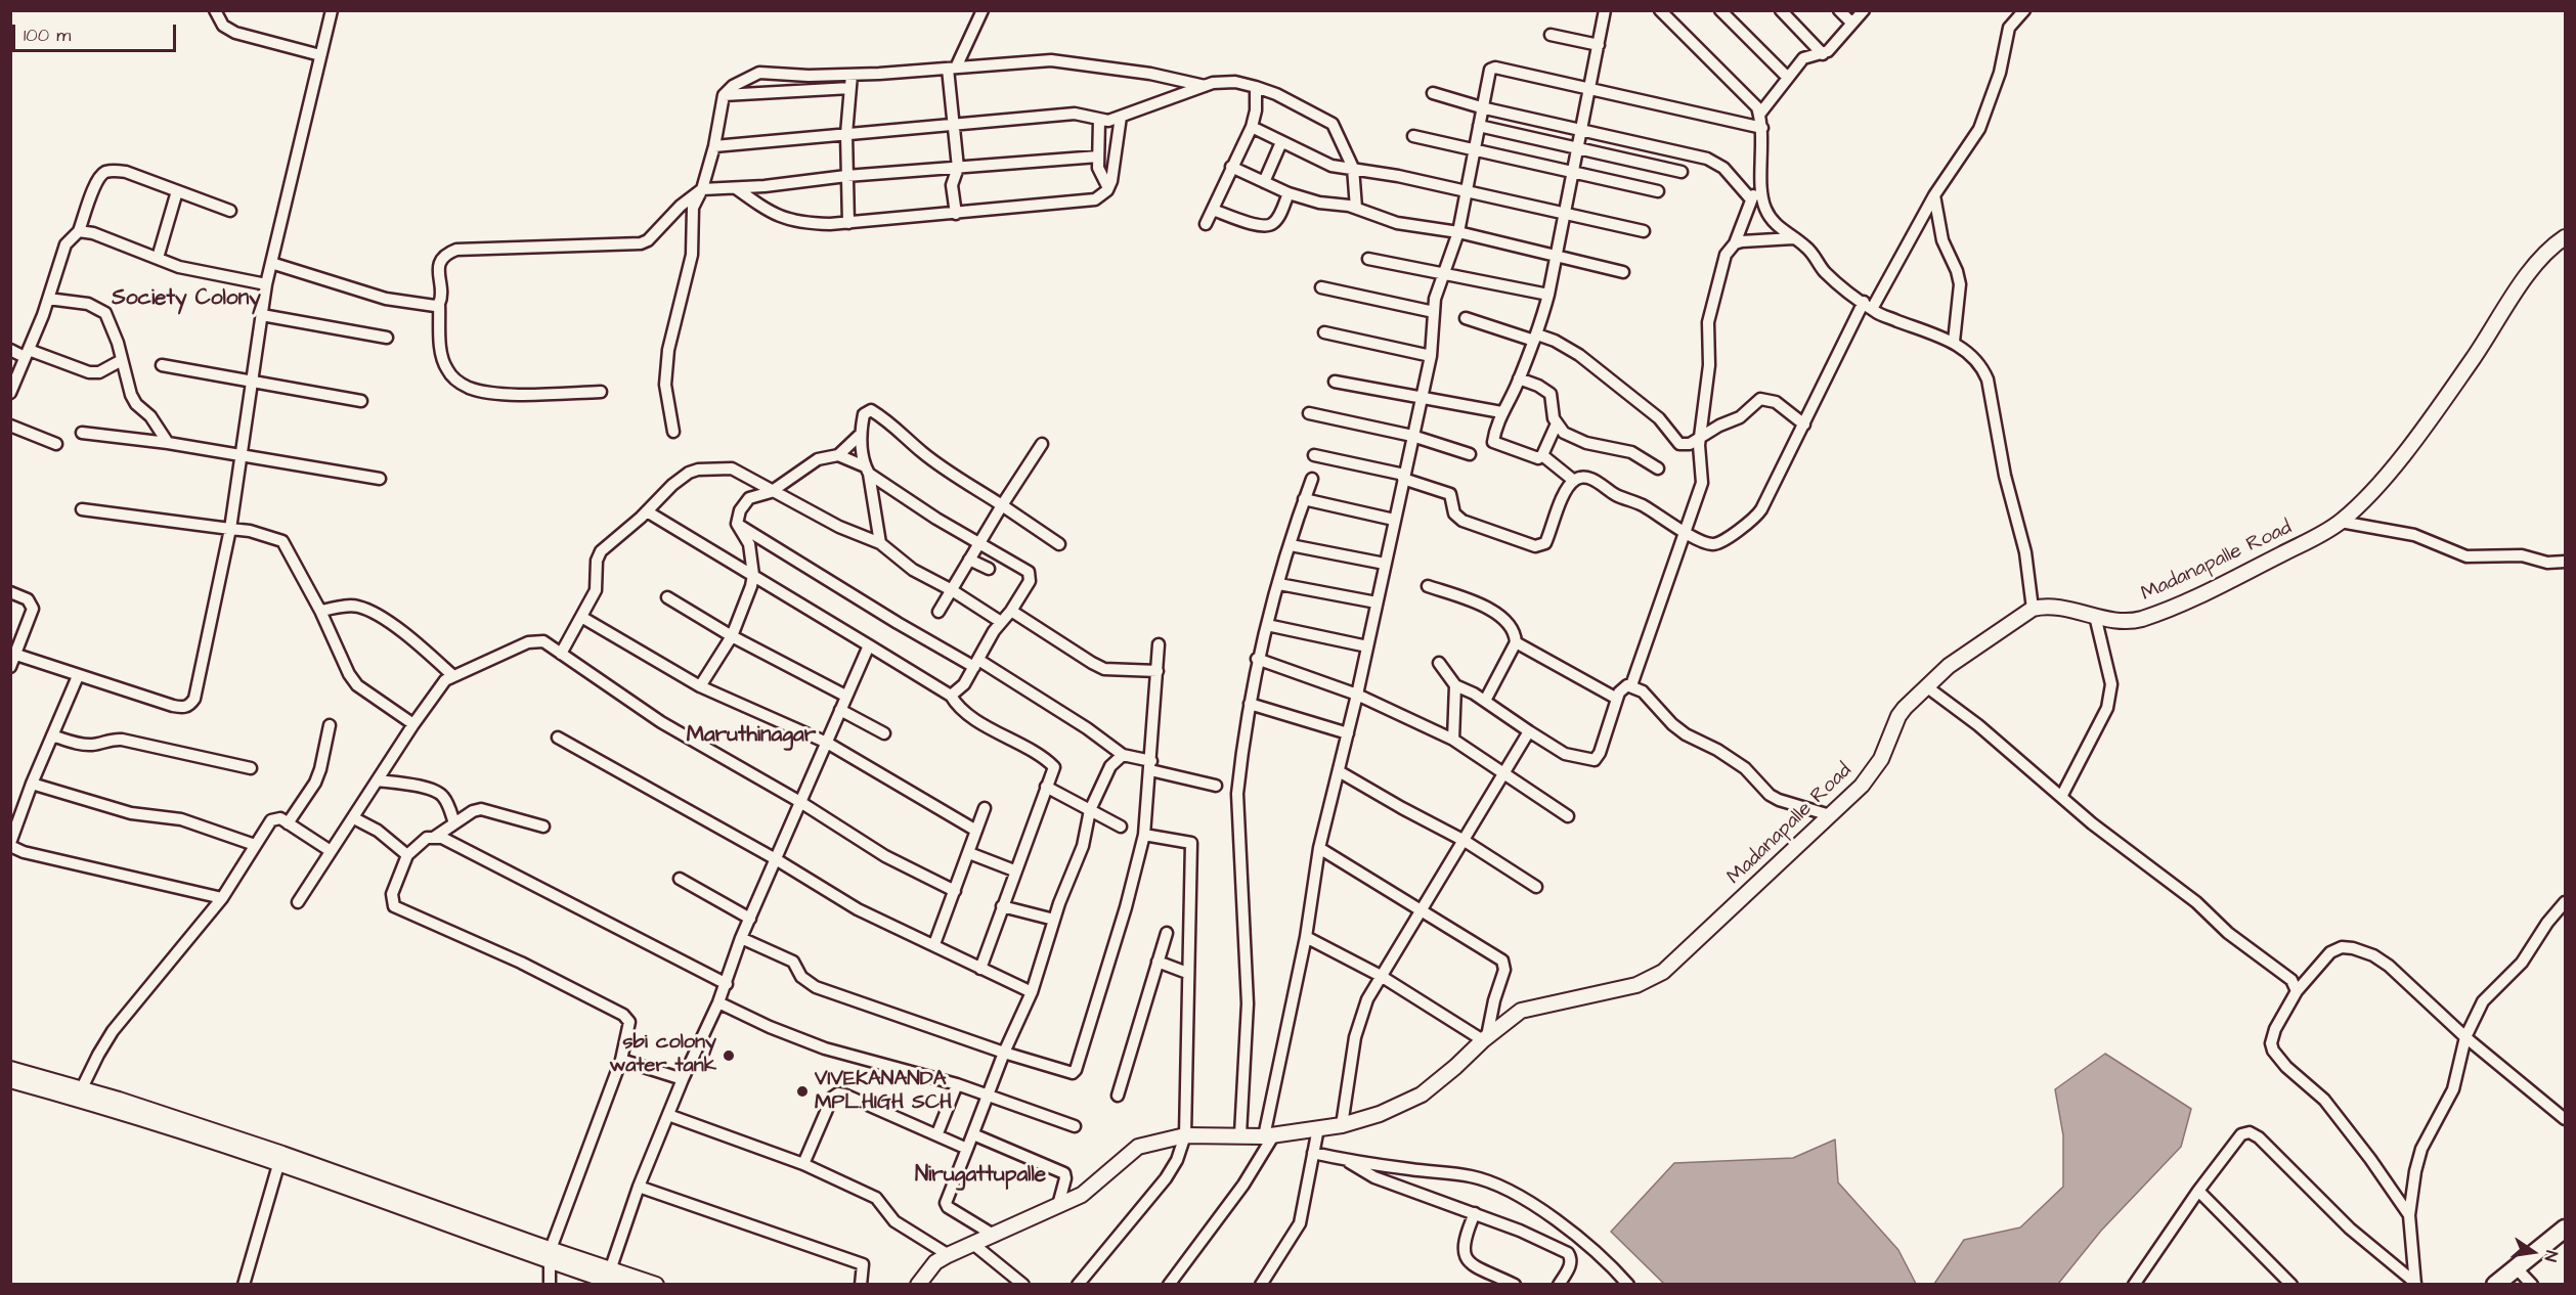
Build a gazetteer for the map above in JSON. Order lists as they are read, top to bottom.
{
  "streets": {
    "main road": ["Madanapalle Road"]
  },
  "districts": ["Society Colony", "Maruthinagar", "Nirugattupalle"],
  "places": ["sbi colony water tank", "VIVEKANANDA MPL.HIGH SCH"],
  "scale_bar": "100 m",
  "north": "right"
}
